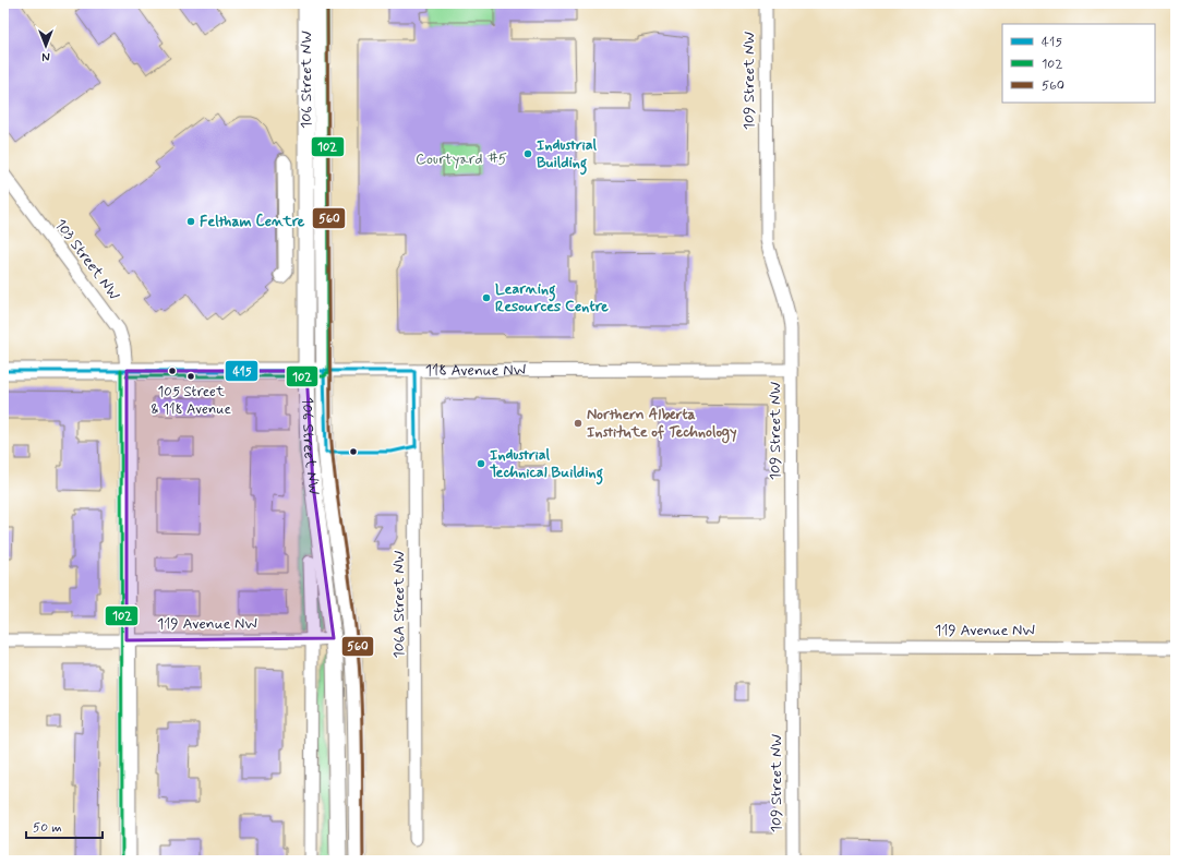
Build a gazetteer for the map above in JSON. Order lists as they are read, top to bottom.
{
  "streets": {
    "main road": ["106 Street NW", "118 Avenue NW"],
    "street": [
      "109 Street NW",
      "103 Street NW",
      "106A Street NW",
      "119 Avenue NW"
    ]
  },
  "crossings": [
    ["106 Street NW", "118 Avenue NW"],
    ["106 Street NW", "119 Avenue NW"],
    ["109 Street NW", "118 Avenue NW"],
    ["109 Street NW", "119 Avenue NW"],
    ["103 Street NW", "118 Avenue NW"],
    ["118 Avenue NW", "106A Street NW"]
  ],
  "parks": ["Courtyard #5"],
  "places": [
    "Industrial Building",
    "Feltham Centre",
    "Learning Resources Centre",
    "105 Street & 118 Avenue",
    "Northern Alberta Institute of Technology",
    "Industrial Technical Building"
  ],
  "lines": ["transit line 102", "transit line 560", "transit line 415"],
  "legend": ["415", "102", "560"],
  "scale_bar": "50 m",
  "north": "bottom"
}
